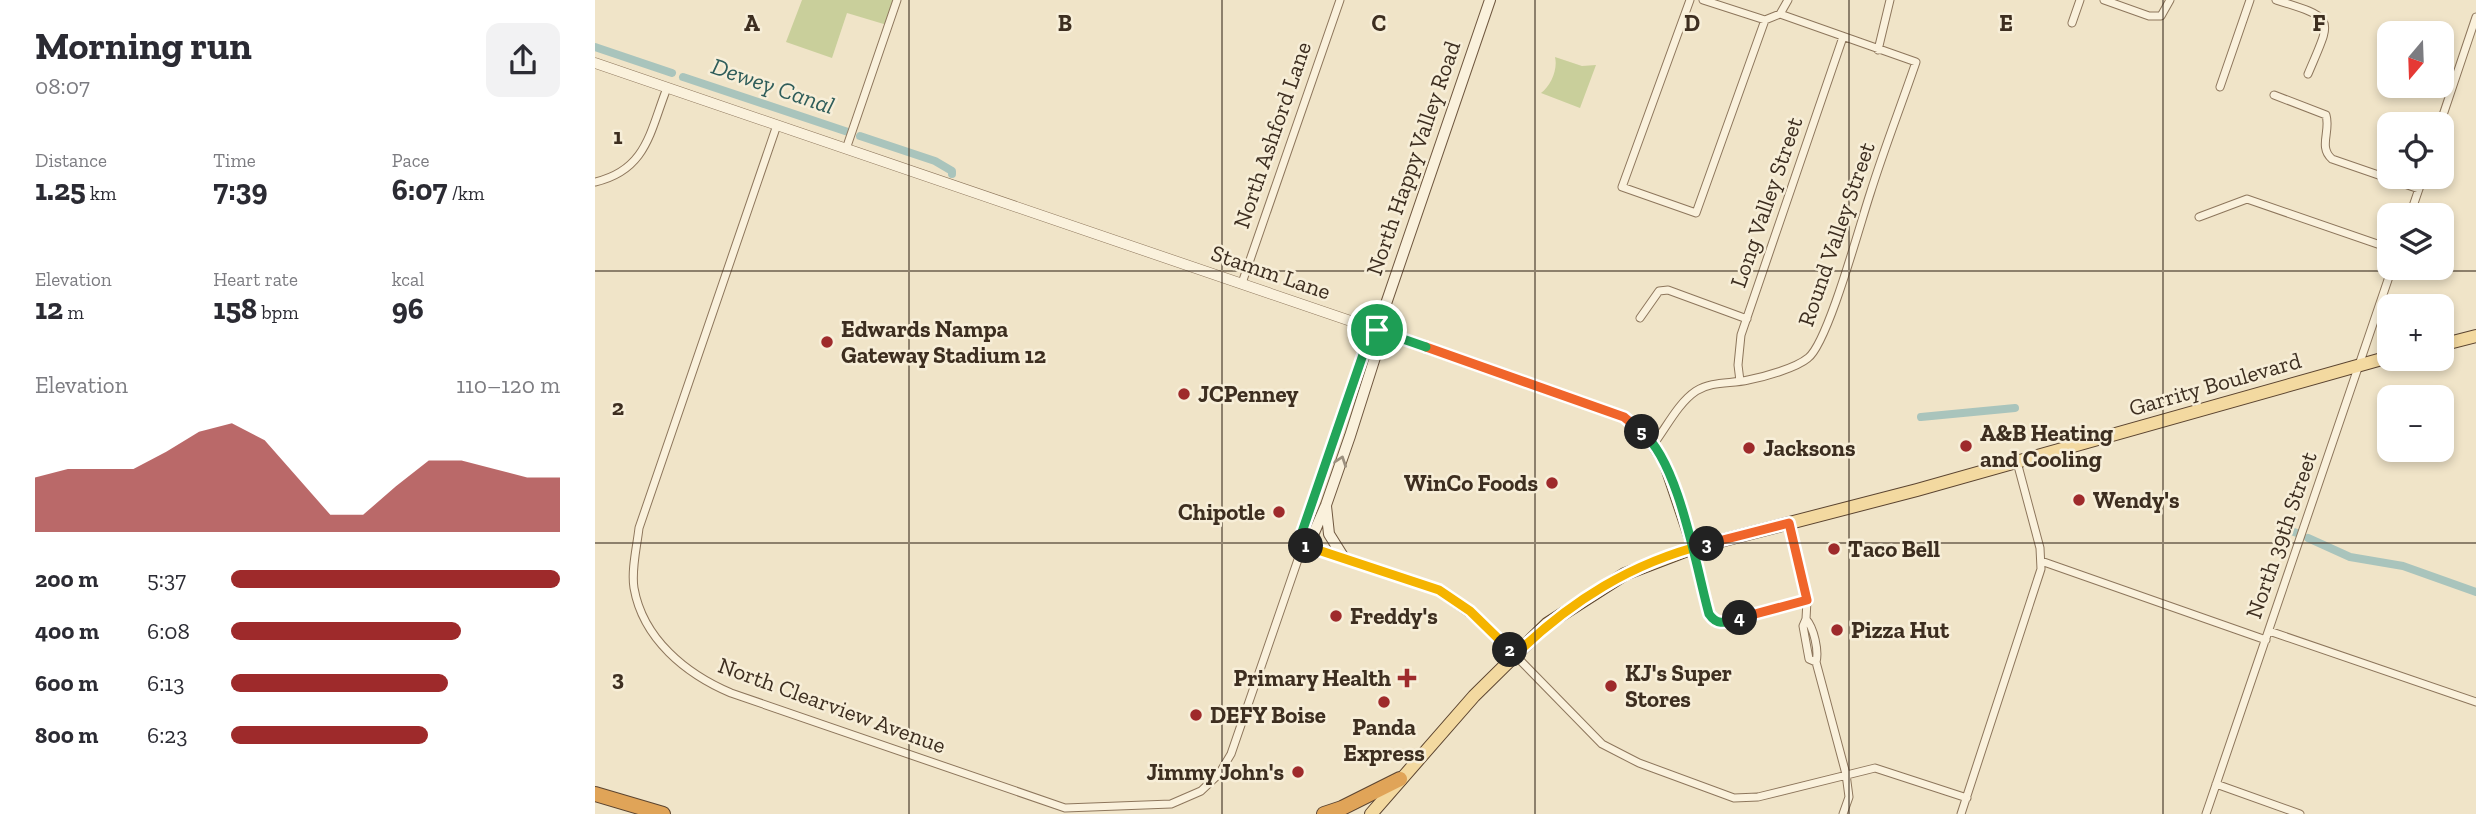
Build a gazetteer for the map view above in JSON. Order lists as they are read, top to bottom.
{
  "streets": {
    "main road": ["North Happy Valley Road", "Stamm Lane", "Garrity Boulevard"],
    "street": [
      "North Ashford Lane",
      "Long Valley Street",
      "Round Valley Street",
      "North 39th Street",
      "North Clearview Avenue"
    ]
  },
  "crossings": [
    ["North Ashford Lane", "Stamm Lane"],
    ["North Happy Valley Road", "Stamm Lane"],
    ["North Happy Valley Road", "North Clearview Avenue"],
    ["Long Valley Street", "Round Valley Street"],
    ["Round Valley Street", "Stamm Lane"],
    ["Stamm Lane", "Garrity Boulevard"],
    ["Stamm Lane", "North Clearview Avenue"],
    ["Garrity Boulevard", "North 39th Street"]
  ],
  "water": ["Dewey Canal"],
  "places": {
    "other": [
      "Edwards Nampa Gateway Stadium 12",
      "JCPenney",
      "A&B Heating and Cooling",
      "Jacksons",
      "WinCo Foods",
      "Wendy's",
      "Chipotle",
      "Taco Bell",
      "Freddy's",
      "Pizza Hut",
      "KJ's Super Stores",
      "Panda Express",
      "DEFY Boise",
      "Jimmy John's"
    ],
    "health": ["Primary Health"]
  },
  "north": "bottom",
  "page": {
    "heading": ["Morning run", "08:07"],
    "map_buttons": ["+", "−"],
    "stats": [
      ["Distance", "1.25 km"],
      ["Time", "7:39"],
      ["Pace", "6:07 /km"],
      ["Elevation", "12 m"],
      ["Heart rate", "158 bpm"],
      ["kcal", "96"]
    ],
    "chart": ["Elevation", "110–120 m"],
    "pins": [
      "5",
      "3",
      "1",
      "4",
      "2"
    ],
    "list": [
      {
        "name": "200 m",
        "note": "5:37"
      },
      {
        "name": "400 m",
        "note": "6:08"
      },
      {
        "name": "600 m",
        "note": "6:13"
      },
      {
        "name": "800 m",
        "note": "6:23"
      }
    ]
  },
  "grid": {
    "columns": [
      "A",
      "B",
      "C",
      "D",
      "E",
      "F"
    ],
    "rows": ["1", "2", "3"]
  }
}
